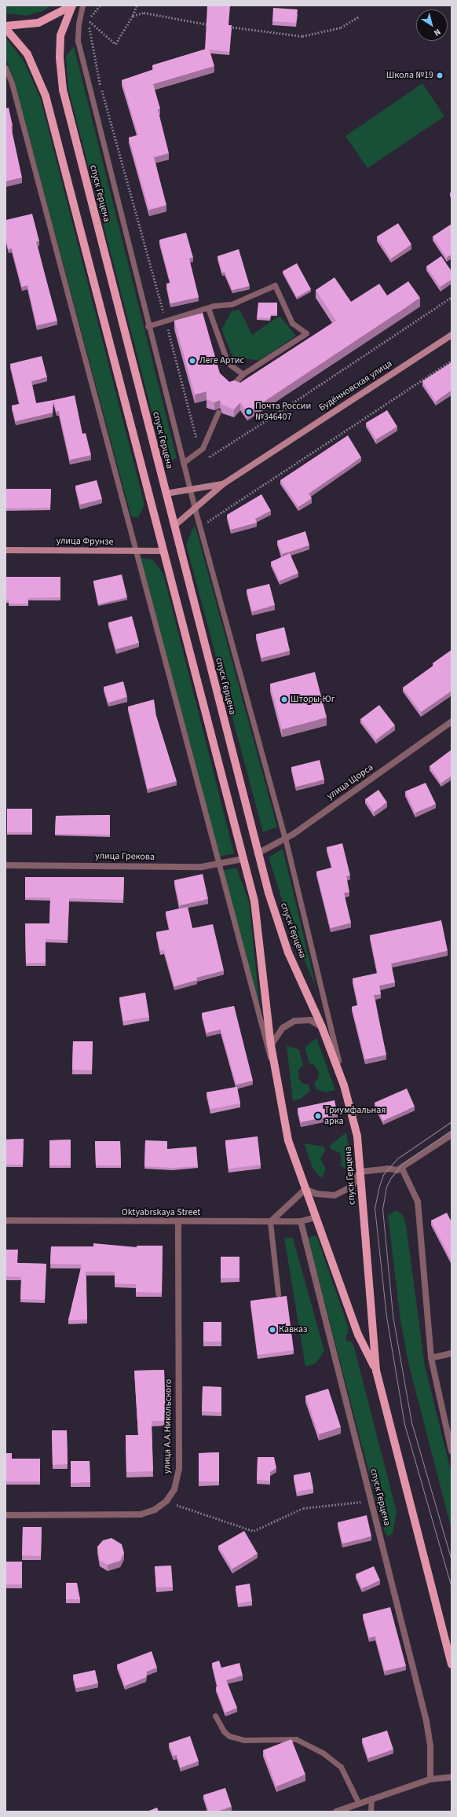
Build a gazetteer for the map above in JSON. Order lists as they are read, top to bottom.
{
  "streets": {
    "main road": ["спуск Герцена"],
    "street": [
      "Будённовская улица",
      "улица Фрунзе",
      "улица Щорса",
      "улица Грекова",
      "Oktyabrskaya Street",
      "улица А.А.Никольского"
    ]
  },
  "crossings": [
    ["спуск Герцена", "Будённовская улица"],
    ["спуск Герцена", "улица Фрунзе"],
    ["спуск Герцена", "улица Щорса"],
    ["спуск Герцена", "улица Грекова"],
    ["спуск Герцена", "Oktyabrskaya Street"],
    ["Oktyabrskaya Street", "улица А.А.Никольского"]
  ],
  "places": [
    "Школа №19",
    "Леге Артис",
    "Почта России №346407",
    "Шторы-Юг",
    "Триумфальная арка",
    "Кавказ"
  ],
  "north": "bottom right"
}
